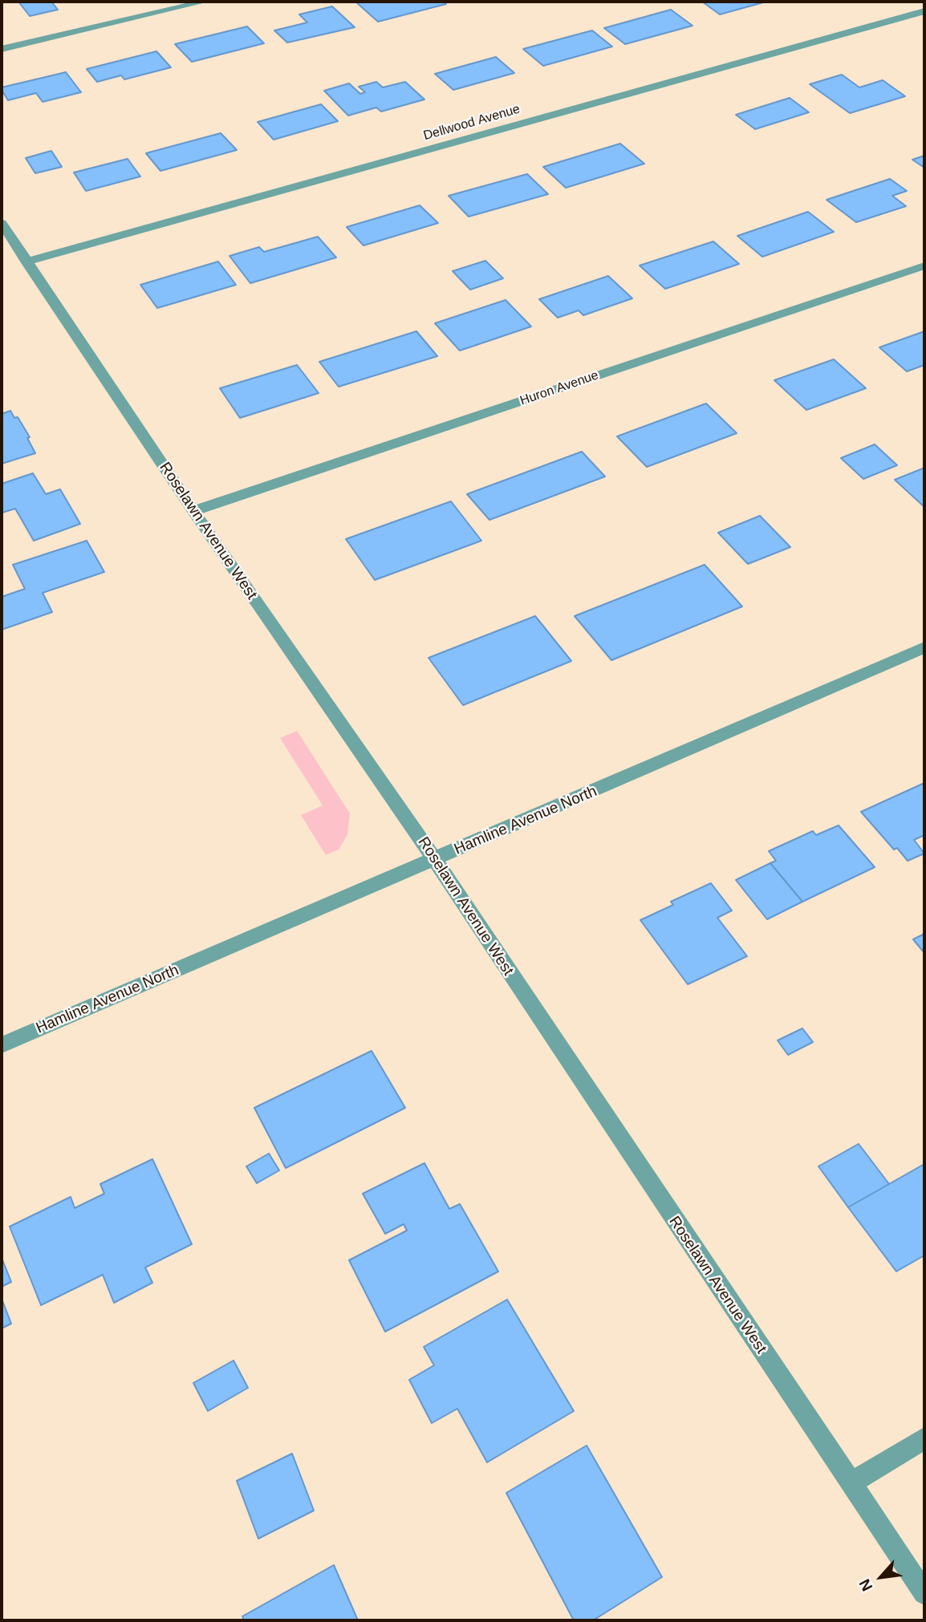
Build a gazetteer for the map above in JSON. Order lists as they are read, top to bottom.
{
  "streets": {
    "street": [
      "Dellwood Avenue",
      "Huron Avenue",
      "Roselawn Avenue West",
      "Hamline Avenue North"
    ]
  },
  "crossings": [
    ["Dellwood Avenue", "Roselawn Avenue West"],
    ["Huron Avenue", "Roselawn Avenue West"],
    ["Roselawn Avenue West", "Hamline Avenue North"]
  ],
  "north": "bottom left"
}
